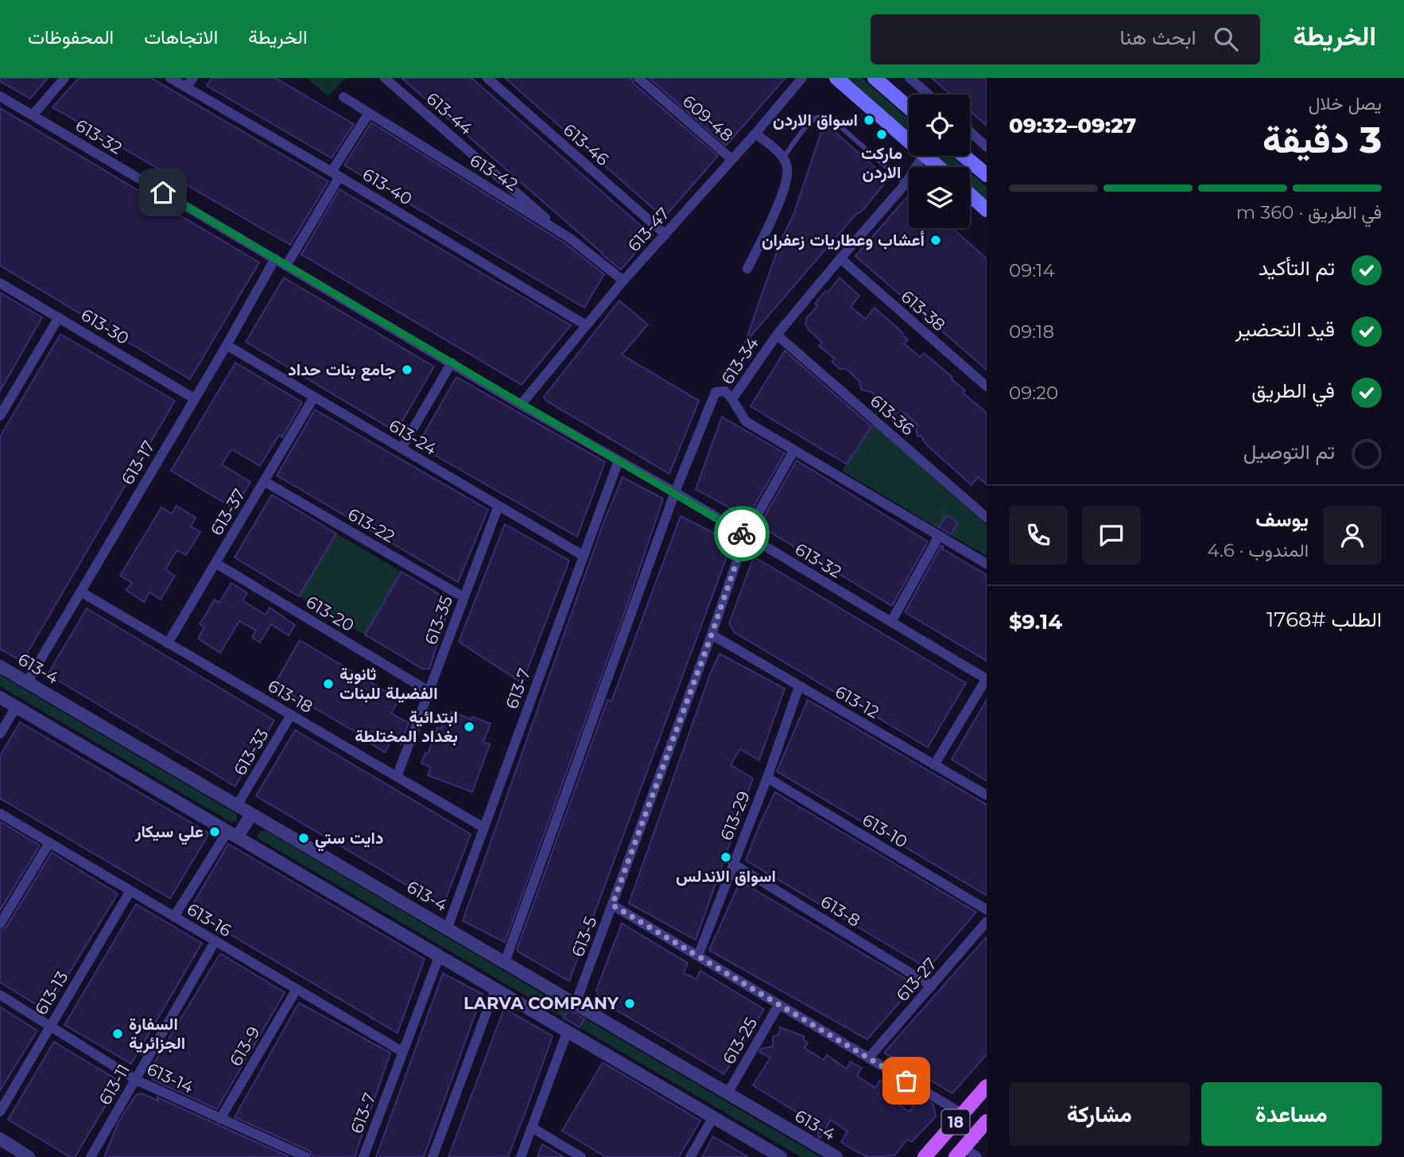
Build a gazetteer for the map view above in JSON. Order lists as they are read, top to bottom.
{
  "streets": {
    "main road": ["18"],
    "street": [
      "613-44",
      "609-48",
      "613-32",
      "613-46",
      "613-42",
      "613-40",
      "613-47",
      "613-38",
      "613-30",
      "613-34",
      "613-36",
      "613-24",
      "613-17",
      "613-37",
      "613-22",
      "613-20",
      "613-35",
      "613-4",
      "613-7",
      "613-18",
      "613-12",
      "613-33",
      "613-29",
      "613-10",
      "613-8",
      "613-16",
      "613-5",
      "613-27",
      "613-13",
      "613-25",
      "613-9",
      "613-14",
      "613-11"
    ]
  },
  "crossings": [
    ["613-44", "613-42"],
    ["609-48", "613-47"],
    ["613-32", "613-47"],
    ["613-32", "613-17"],
    ["613-32", "613-7"],
    ["613-32", "613-5"],
    ["613-46", "613-47"],
    ["613-42", "613-47"],
    ["613-40", "613-47"],
    ["613-38", "613-34"],
    ["613-30", "613-17"],
    ["613-34", "613-36"],
    ["613-34", "613-5"],
    ["613-24", "613-17"],
    ["613-24", "613-37"],
    ["613-24", "613-35"],
    ["613-24", "613-7"],
    ["613-17", "613-4"],
    ["613-17", "613-18"],
    ["613-37", "613-22"],
    ["613-37", "613-20"],
    ["613-37", "613-18"],
    ["613-22", "613-35"],
    ["613-20", "613-35"],
    ["613-35", "613-18"],
    ["613-4", "613-7"],
    ["613-4", "613-33"],
    ["613-4", "613-5"],
    ["613-4", "613-25"],
    ["613-7", "613-18"],
    ["613-7", "613-16"],
    ["613-18", "613-33"],
    ["613-12", "613-29"],
    ["613-12", "613-5"],
    ["613-29", "613-10"],
    ["613-29", "613-8"],
    ["613-8", "613-27"],
    ["613-16", "613-13"],
    ["613-16", "613-9"],
    ["613-16", "613-11"],
    ["613-13", "613-14"],
    ["613-9", "613-14"],
    ["613-14", "613-11"]
  ],
  "places": [
    "اسواق الاردن",
    "ماركت الاردن",
    "أعشاب وعطاريات زعفران",
    "جامع بنات حداد",
    "ثانوية الفضيلة للبنات",
    "ابتدائية بغداد المختلطة",
    "علي سيكار",
    "دايت ستي",
    "اسواق الاندلس",
    "LARVA COMPANY",
    "السفارة الجزائرية"
  ],
  "page": {
    "header": "الخريطة",
    "search": "ابحث هنا",
    "nav": ["الخريطة", "الاتجاهات", "المحفوظات"],
    "heading": ["3 دقيقة", "يصل خلال", "09:27–09:32"],
    "panel": [
      "يوسف",
      "المندوب · 4.6",
      "الطلب #1768",
      "$9.14"
    ],
    "bar": "في الطريق · 360 m",
    "list": [
      ["تم التأكيد", "09:14"],
      ["قيد التحضير", "09:18"],
      ["في الطريق", "09:20"],
      "تم التوصيل"
    ],
    "buttons": ["مساعدة", "مشاركة"]
  }
}
